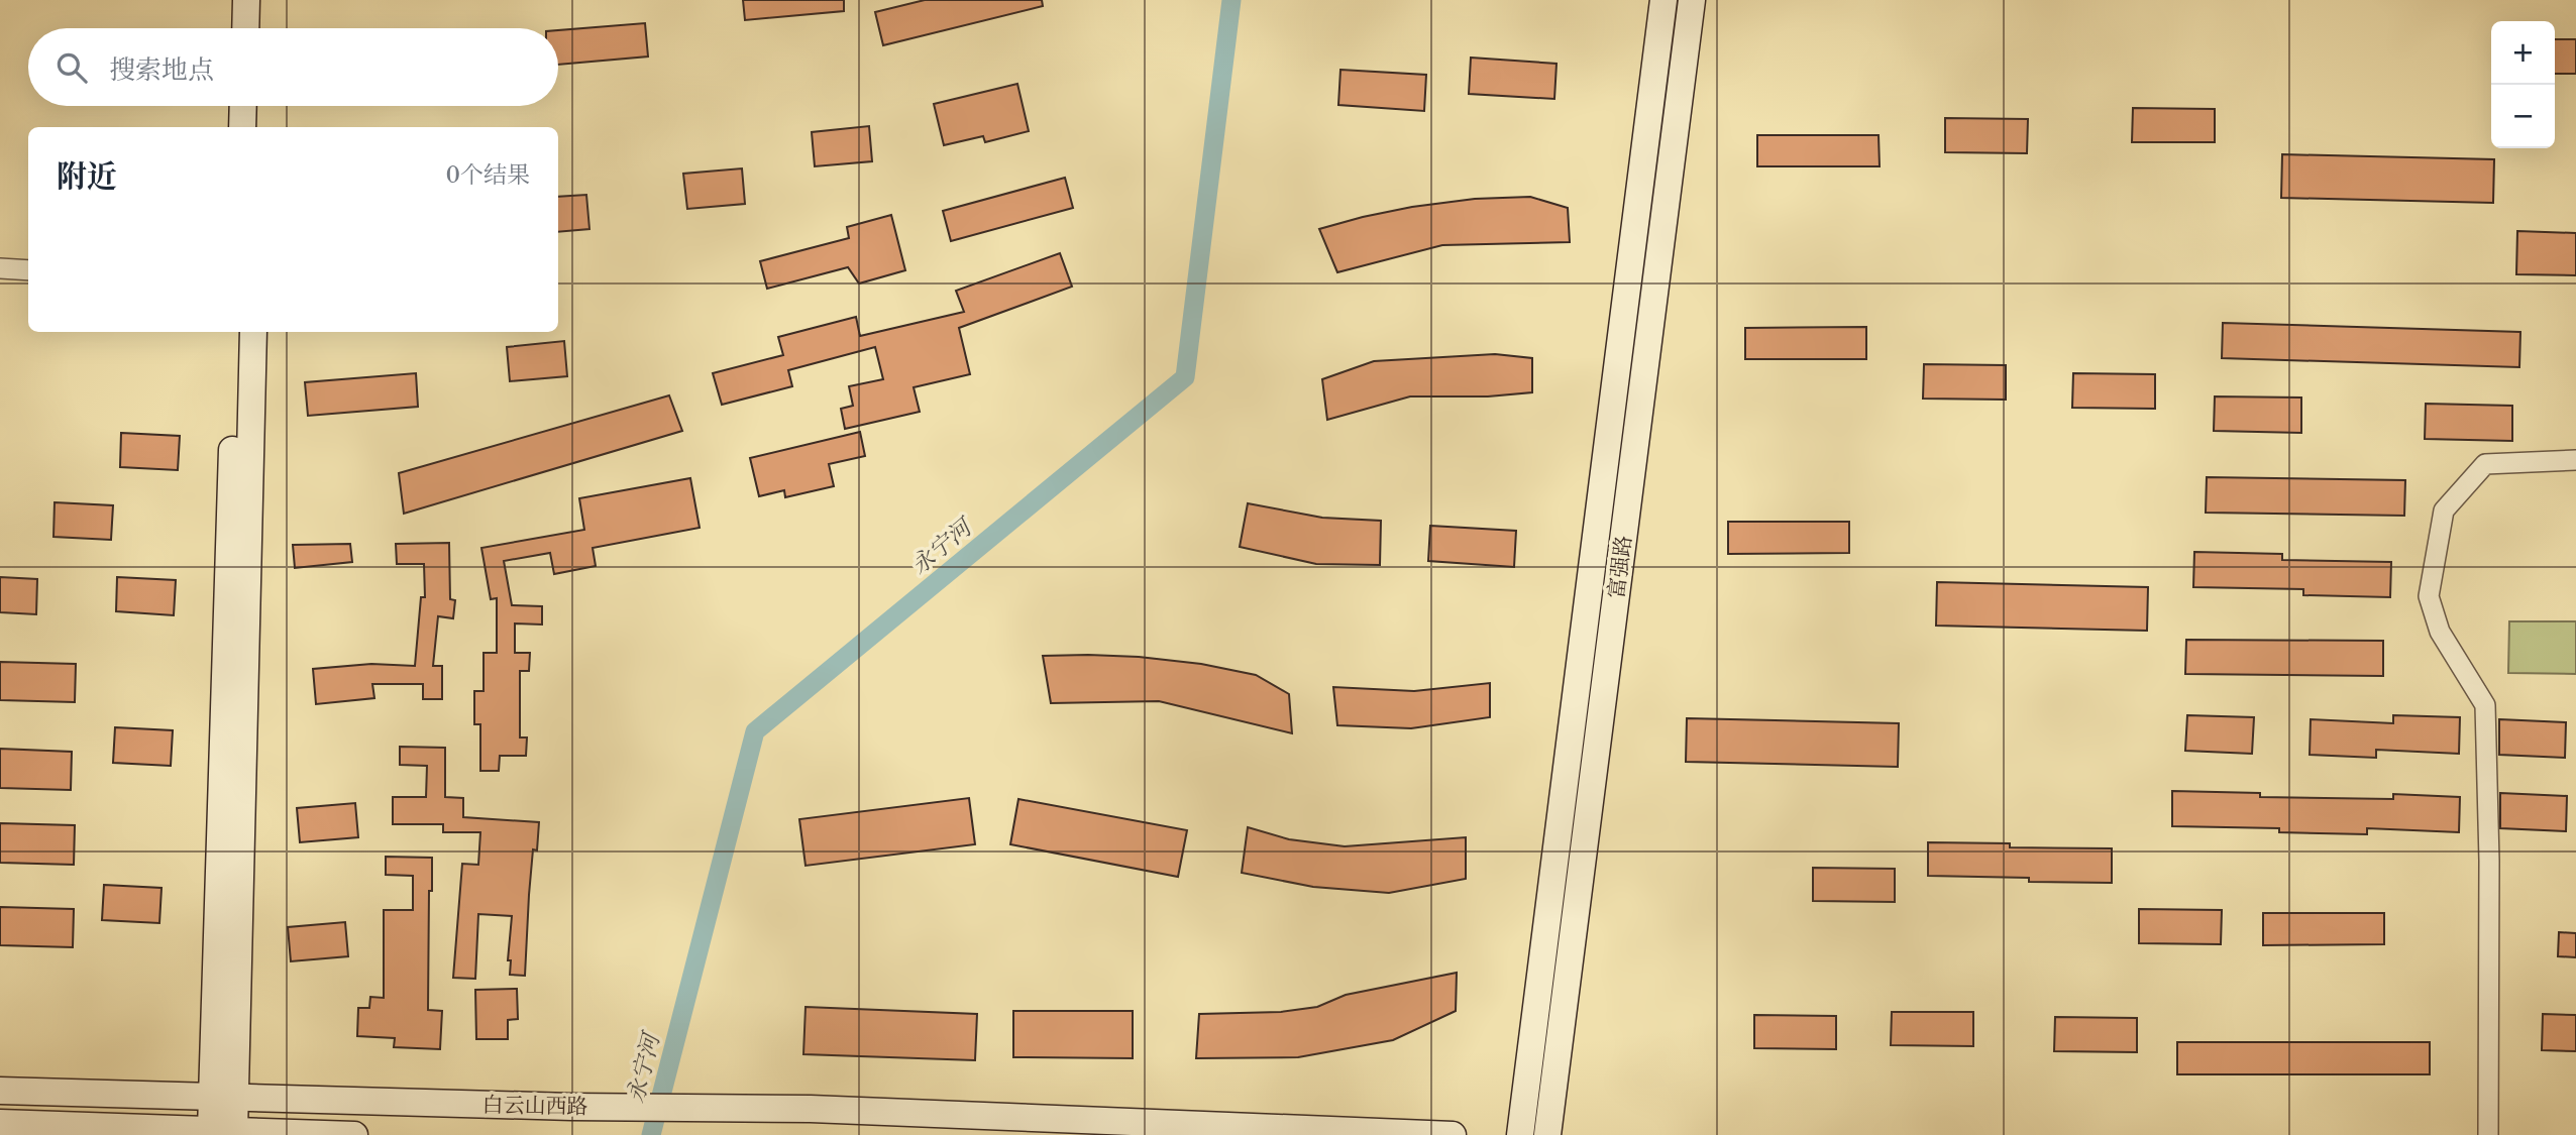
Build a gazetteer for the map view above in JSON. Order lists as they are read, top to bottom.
{
  "streets": {
    "main road": ["富强路", "白云山西路"]
  },
  "water": ["永宁河"],
  "page": {
    "map_buttons": ["+", "−"],
    "search": "搜索地点",
    "heading": ["附近", "0个结果"]
  }
}
